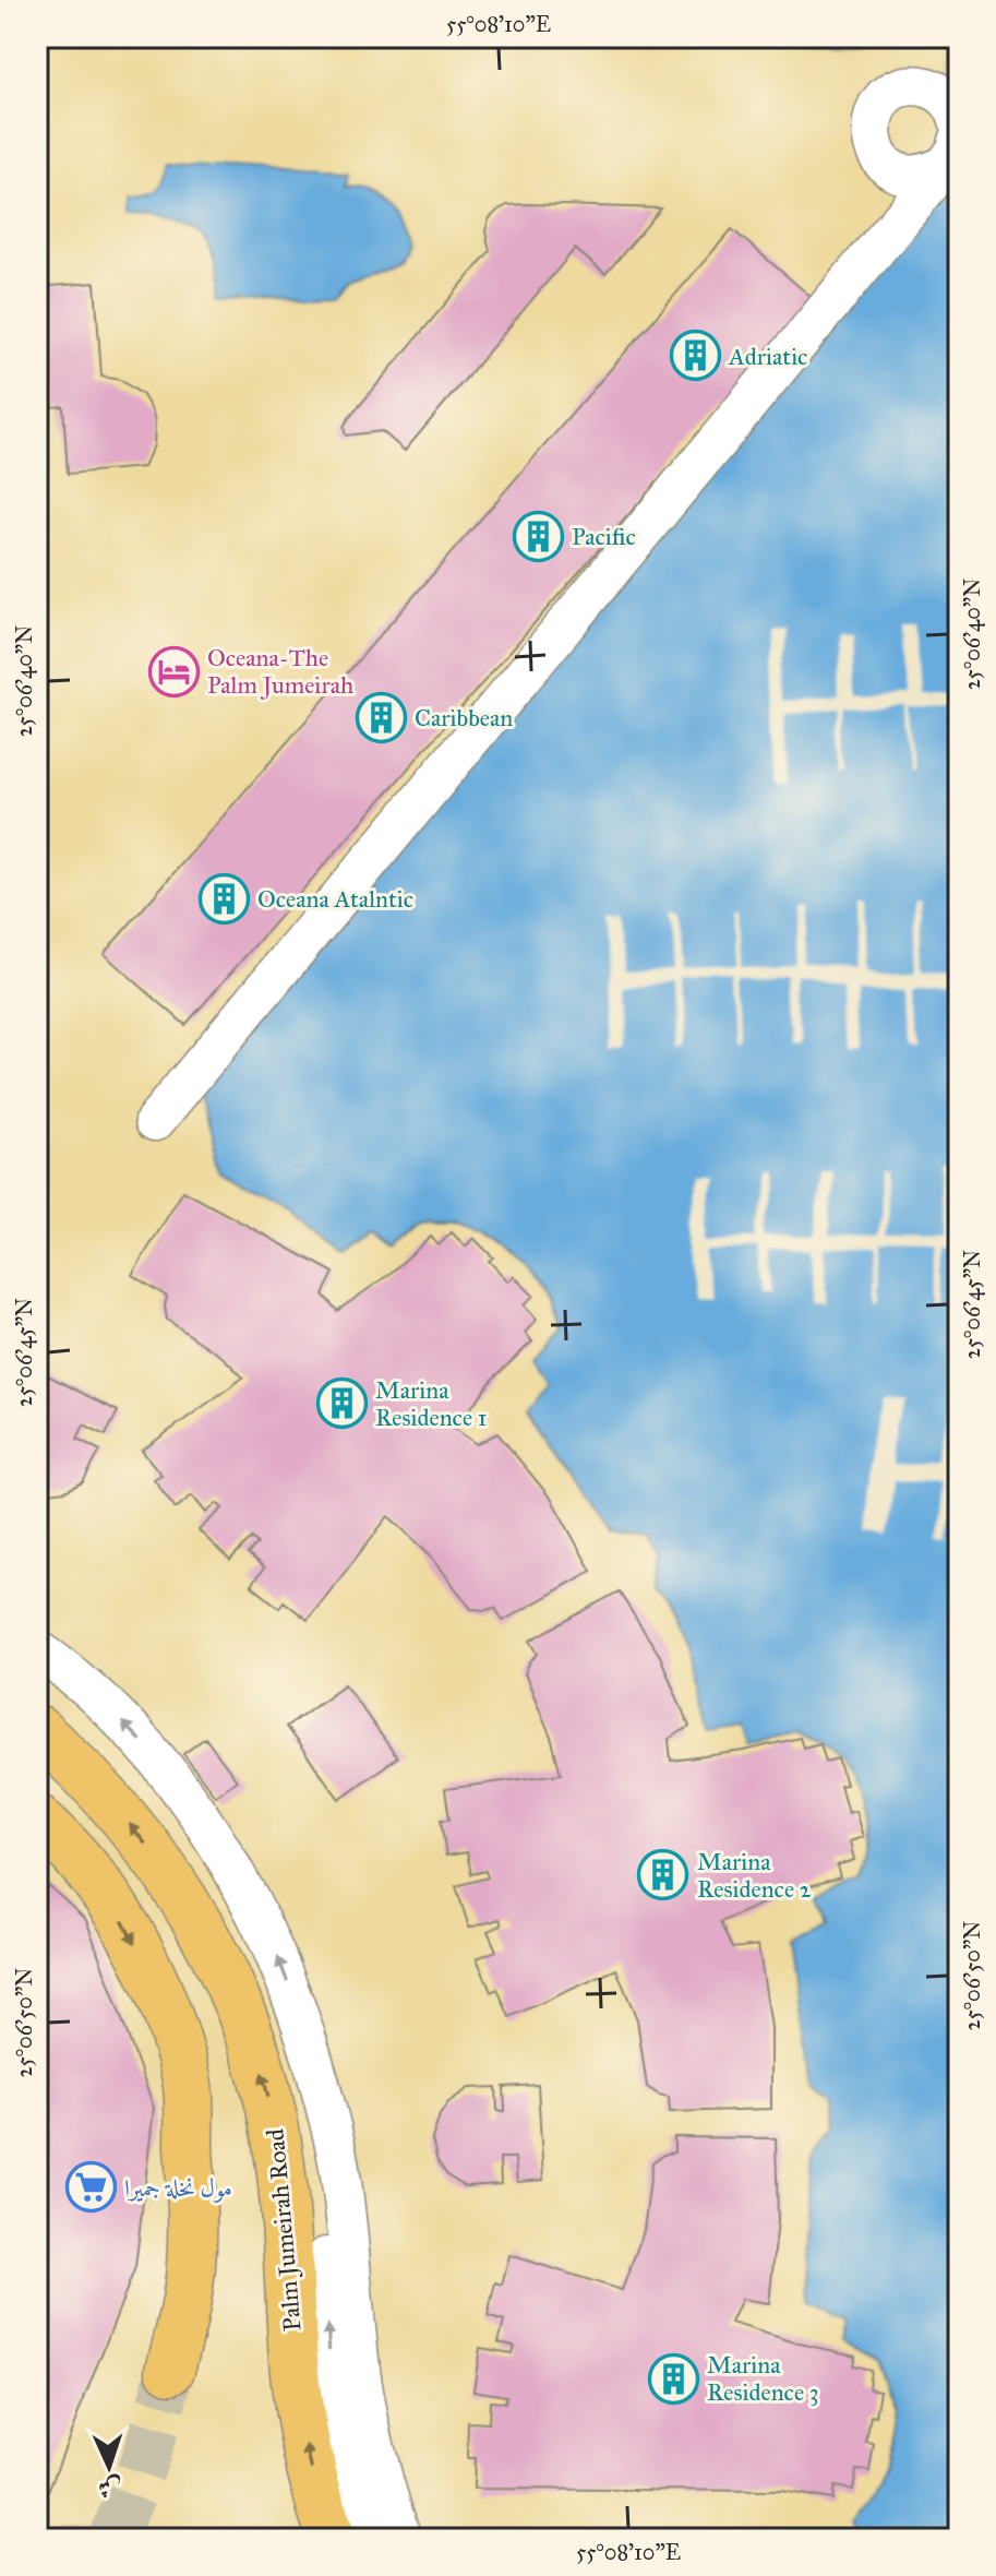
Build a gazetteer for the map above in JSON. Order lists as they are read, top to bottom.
{
  "streets": {
    "main road": ["Palm Jumeirah Road"]
  },
  "places": {
    "building": [
      "Adriatic",
      "Pacific",
      "Caribbean",
      "Oceana Atalntic",
      "Marina Residence 1",
      "Marina Residence 2",
      "Marina Residence 3"
    ],
    "hotel": ["Oceana-The Palm Jumeirah"],
    "supermarket": ["مول نخلة جميرا"]
  },
  "north": "bottom",
  "coordinates": [
    "55°08'10\"E",
    "25°06'40\"N",
    "25°06'45\"N",
    "25°06'50\"N"
  ]
}
